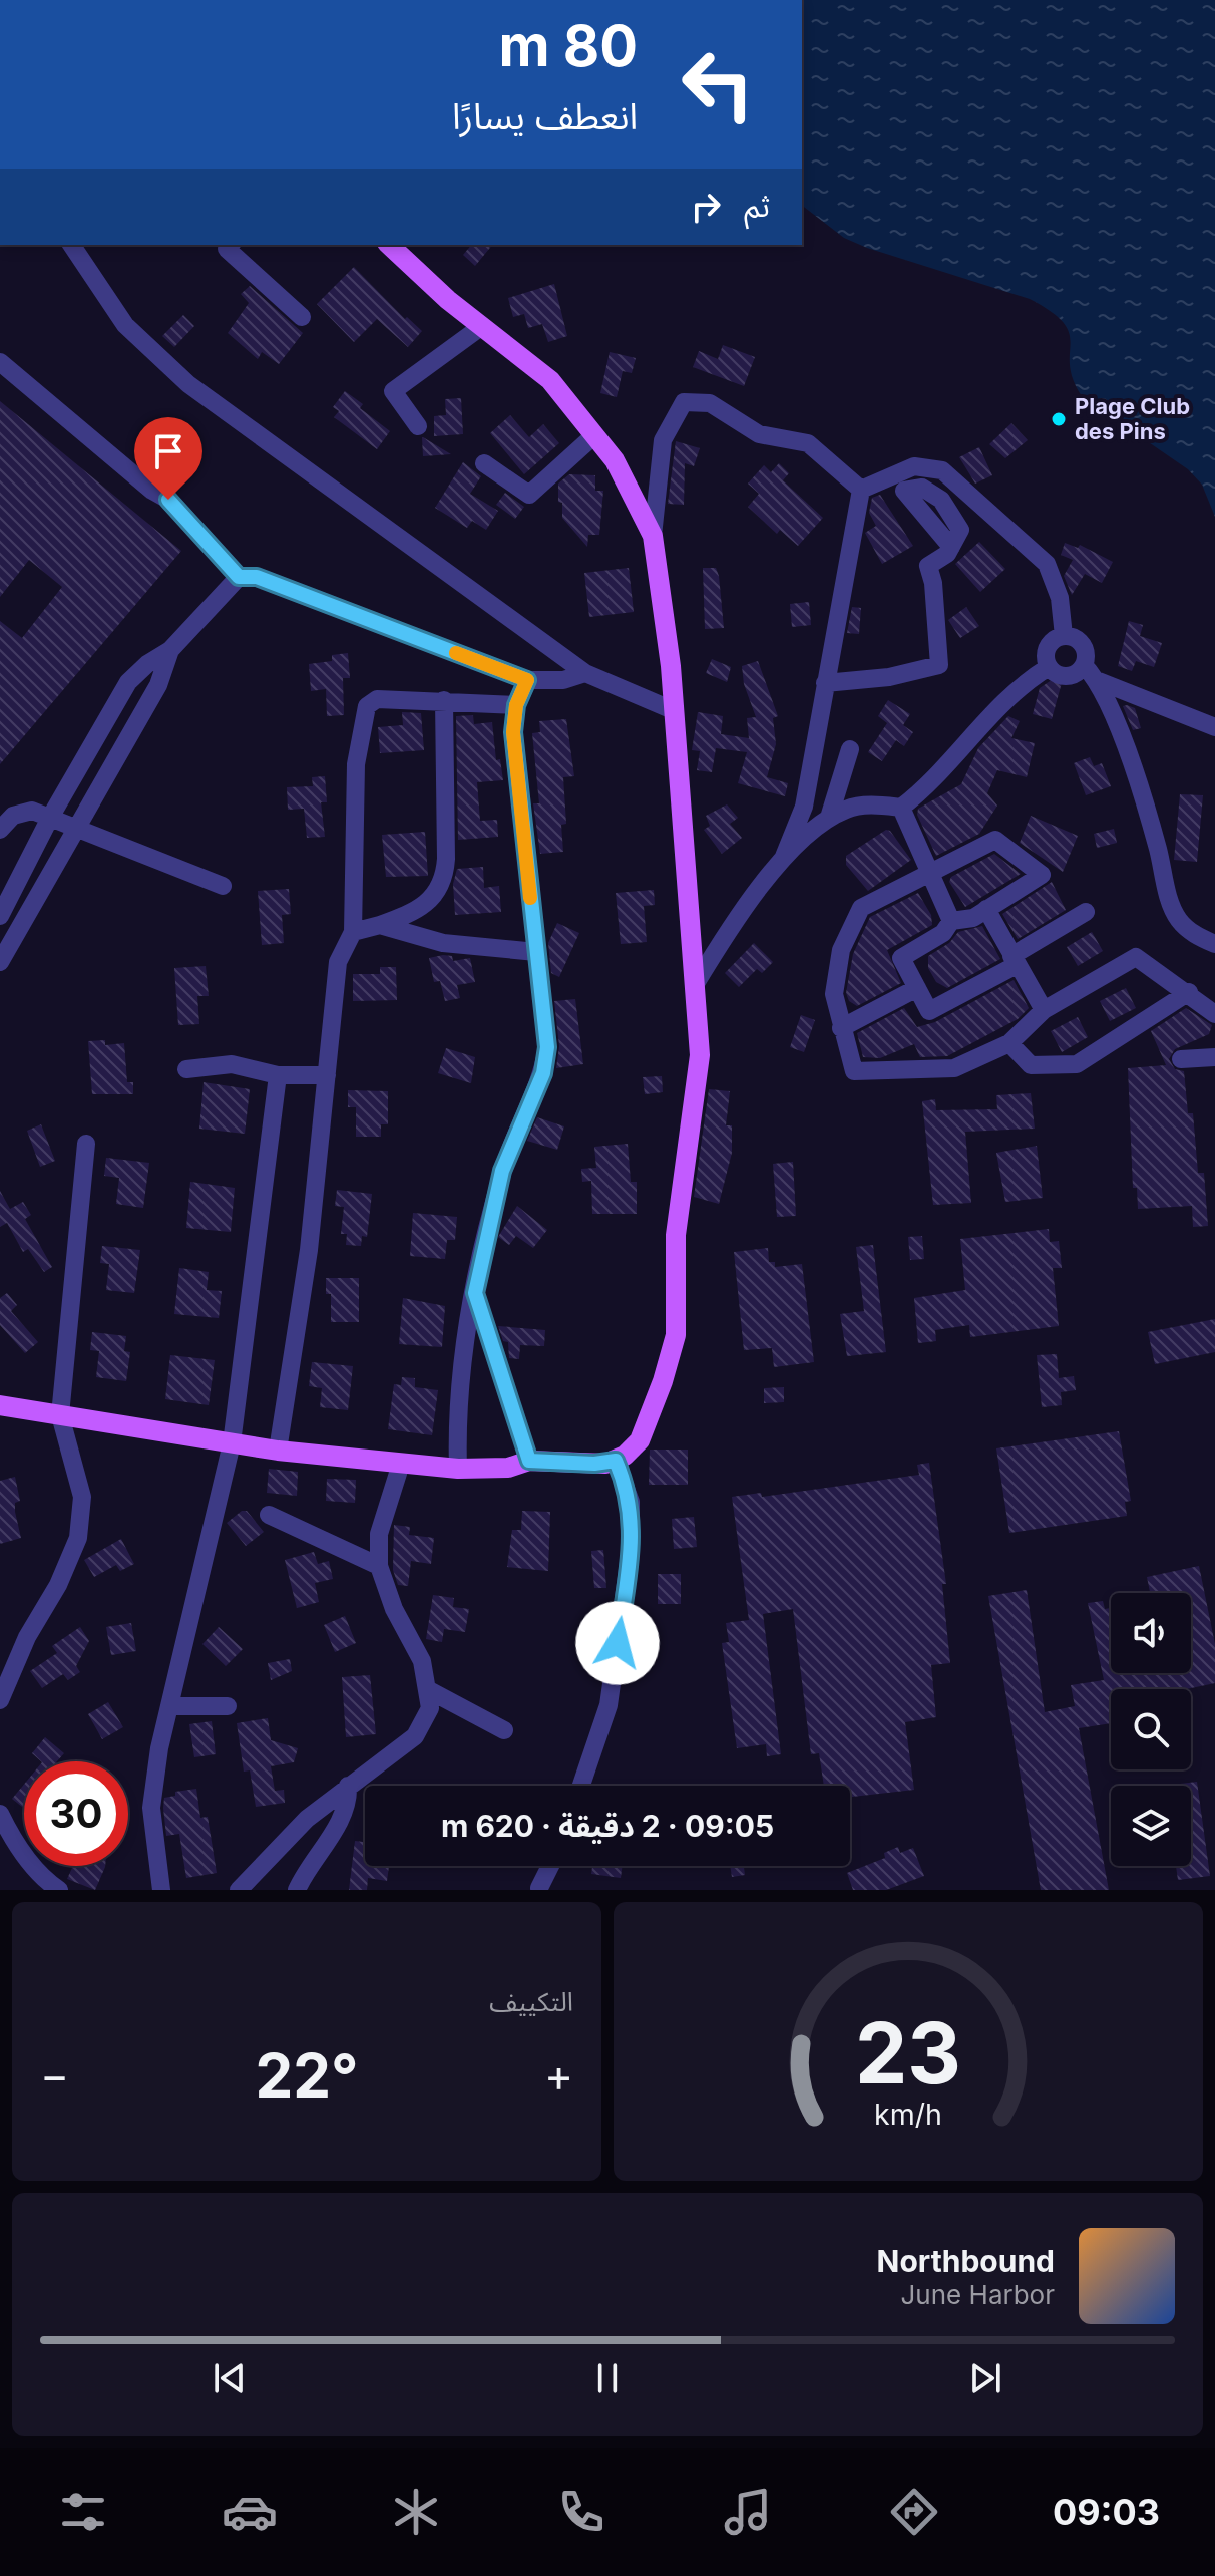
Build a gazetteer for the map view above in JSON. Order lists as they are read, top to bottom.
{
  "places": ["Plage Club des Pins"],
  "page": {
    "turn": ["80 m", "انعطف يسارًا"],
    "then": "ثم",
    "limit": "30",
    "trip": "09:05 · 2 دقيقة · 620 m",
    "tile": "التكييف",
    "heat": ["−", "22°", "+"],
    "song": ["Northbound", "June Harbor"],
    "tabs": "09:03",
    "gauge": ["23", "km/h"]
  }
}
